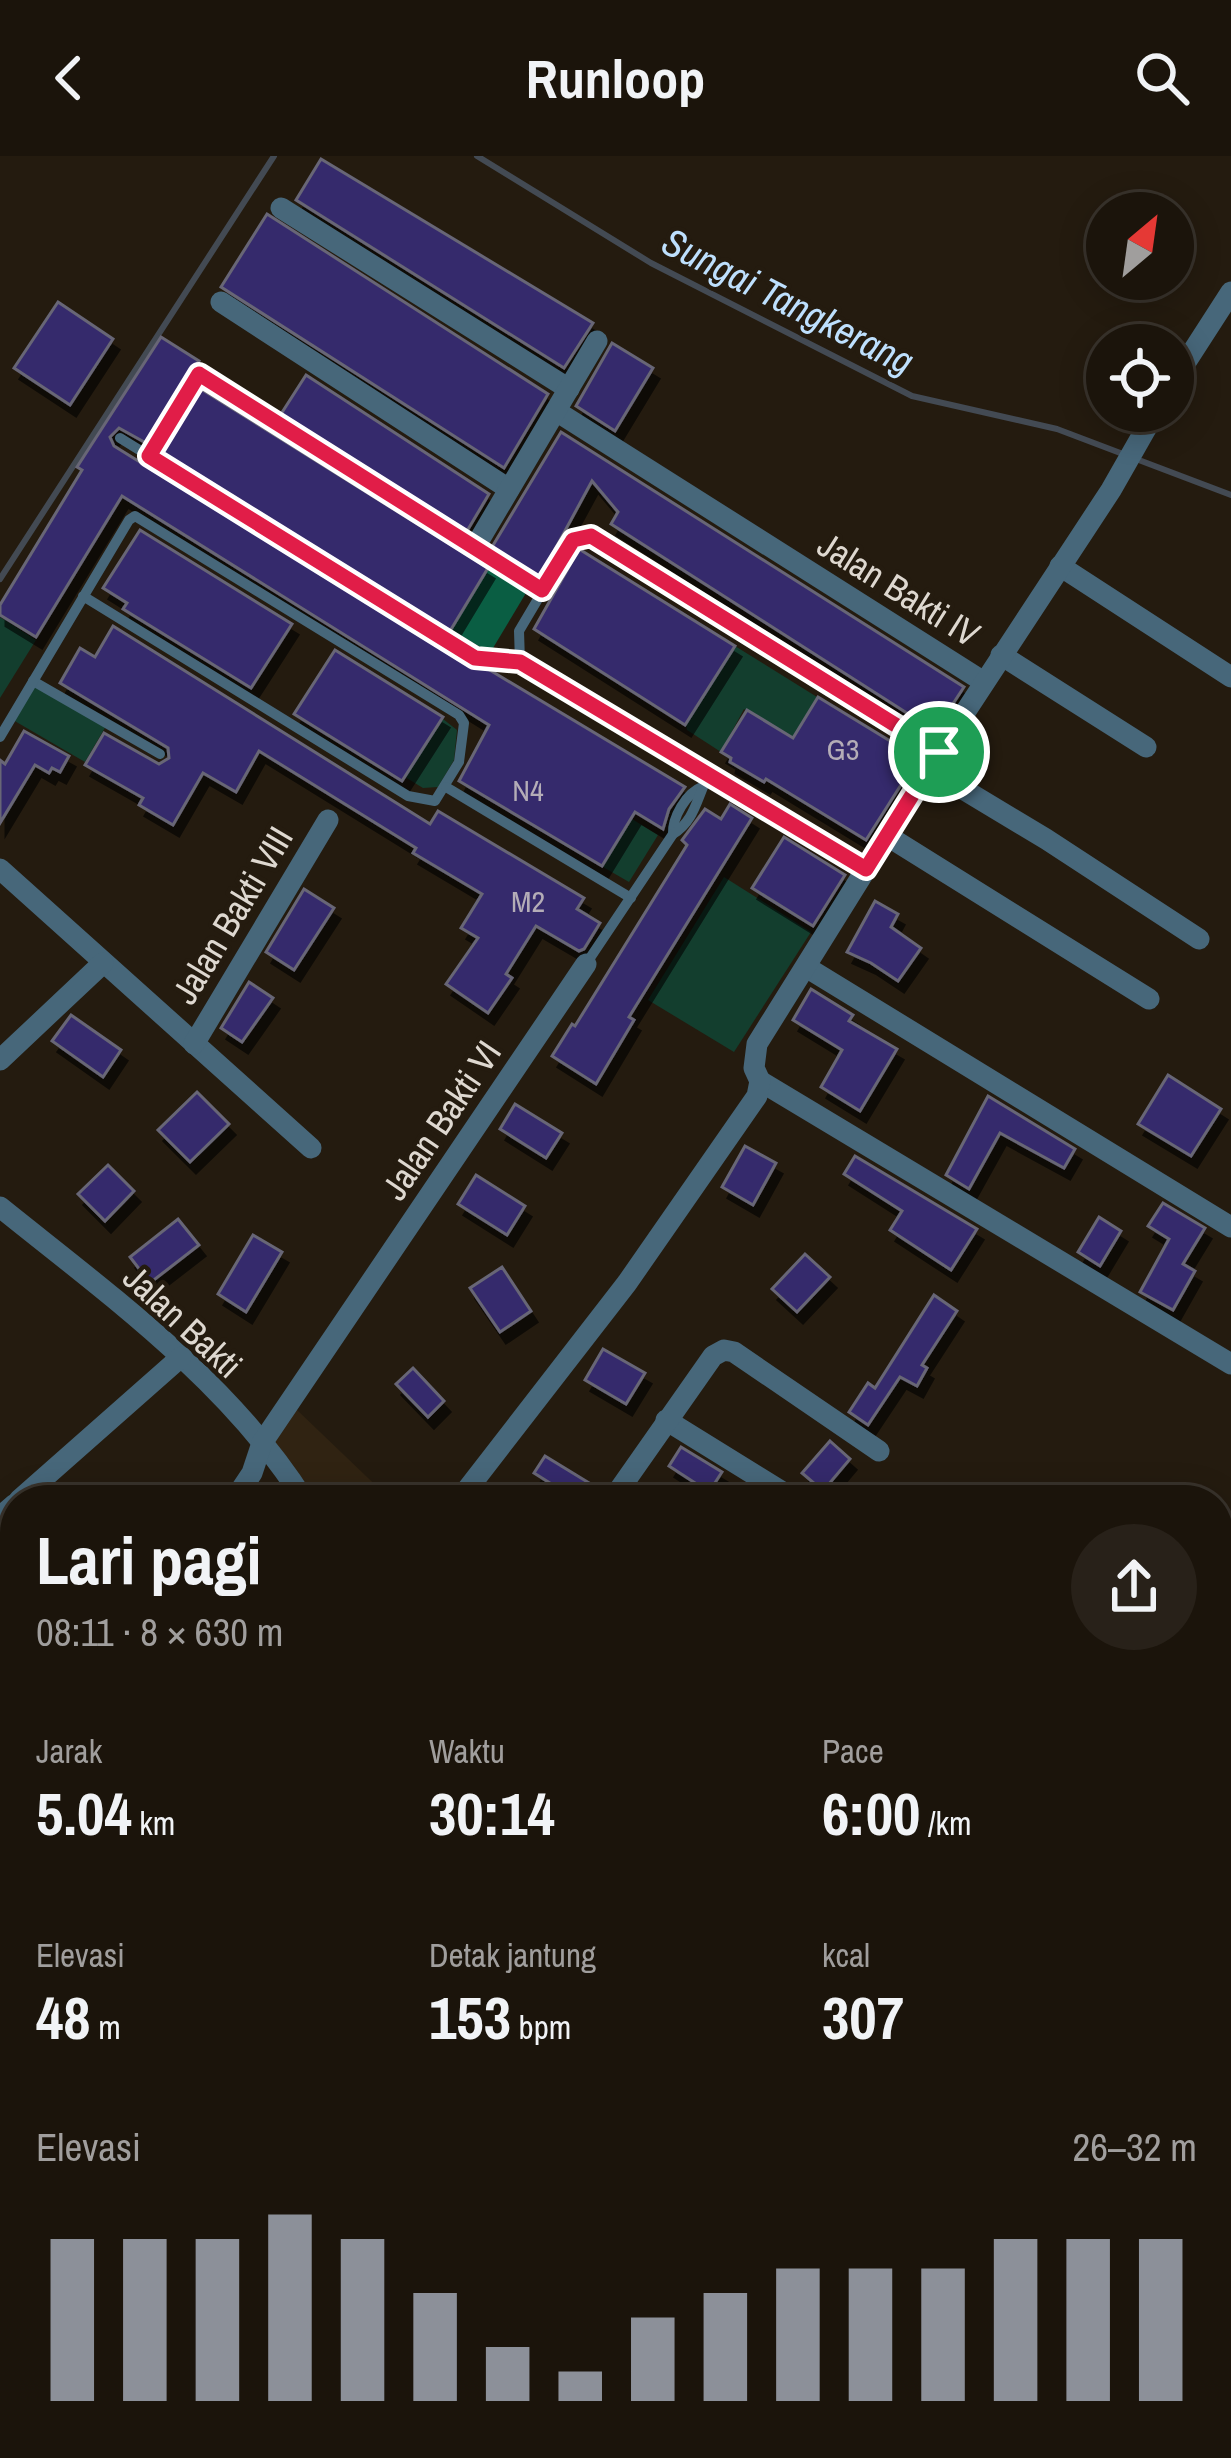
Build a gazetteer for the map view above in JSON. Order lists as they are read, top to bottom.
{
  "streets": {
    "street": [
      "Jalan Bakti IV",
      "Jalan Bakti VIII",
      "Jalan Bakti VI",
      "Jalan Bakti"
    ]
  },
  "crossings": [
    ["Jalan Bakti VI", "Jalan Bakti"]
  ],
  "water": ["Sungai Tangkerang"],
  "house_numbers": ["G3", "N4", "M2"],
  "north": "top right",
  "page": {
    "header": "Runloop",
    "heading": ["Lari pagi", "08:11 · 8 × 630 m"],
    "stats": [
      ["Jarak", "5.04 km"],
      ["Waktu", "30:14"],
      ["Pace", "6:00 /km"],
      ["Elevasi", "48 m"],
      ["Detak jantung", "153 bpm"],
      ["kcal", "307"]
    ],
    "chart": ["Elevasi", "26–32 m"]
  }
}
